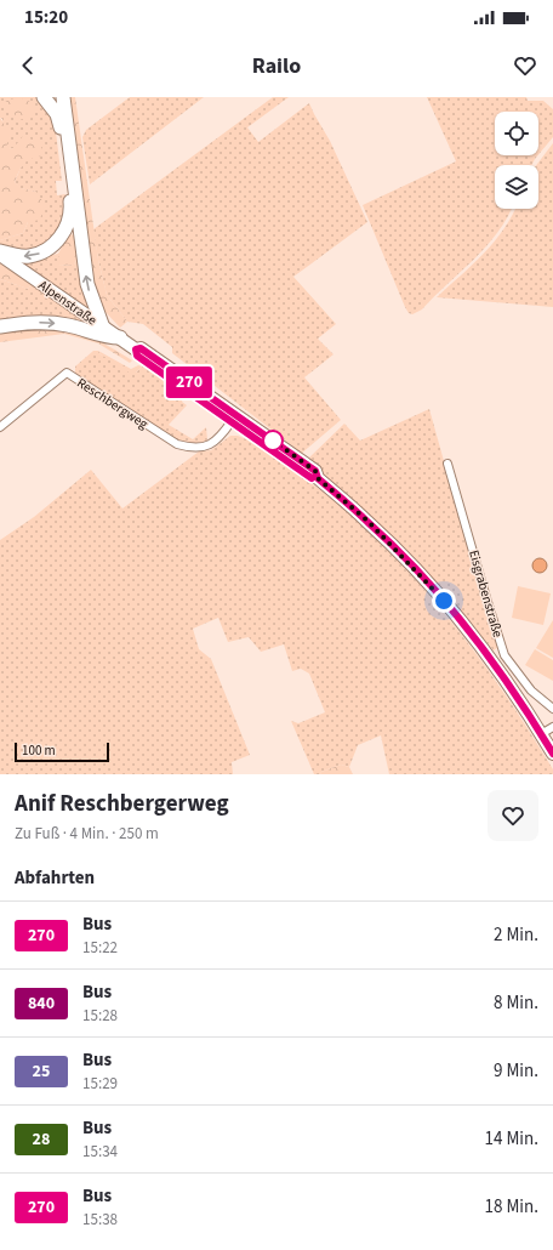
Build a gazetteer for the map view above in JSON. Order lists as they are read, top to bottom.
{
  "streets": {
    "main road": ["Alpenstraße"],
    "street": ["Reschbergweg", "Eisgrabenstraße"]
  },
  "crossings": [
    ["Alpenstraße", "Reschbergweg"]
  ],
  "lines": ["bus line 270"],
  "scale_bar": "100 m",
  "page": {
    "status": "15:20",
    "header": "Railo",
    "on_map": "270",
    "scale": "100 m",
    "heading": [
      ["Anif Reschbergerweg", "Zu Fuß · 4 Min. · 250 m"],
      "Abfahrten"
    ],
    "list": [
      {
        "mark": "270",
        "name": "Bus",
        "note": "15:22",
        "value": "2 Min."
      },
      {
        "mark": "840",
        "name": "Bus",
        "note": "15:28",
        "value": "8 Min."
      },
      {
        "mark": "25",
        "name": "Bus",
        "note": "15:29",
        "value": "9 Min."
      },
      {
        "mark": "28",
        "name": "Bus",
        "note": "15:34",
        "value": "14 Min."
      },
      {
        "mark": "270",
        "name": "Bus",
        "note": "15:38",
        "value": "18 Min."
      }
    ]
  }
}
